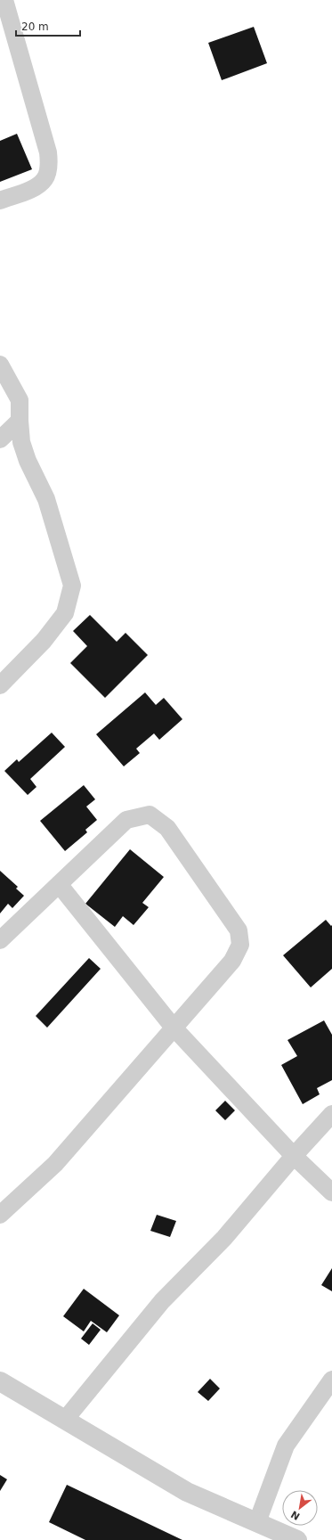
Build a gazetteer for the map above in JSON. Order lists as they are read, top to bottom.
{
  "scale_bar": "20 m",
  "north": "bottom left"
}
